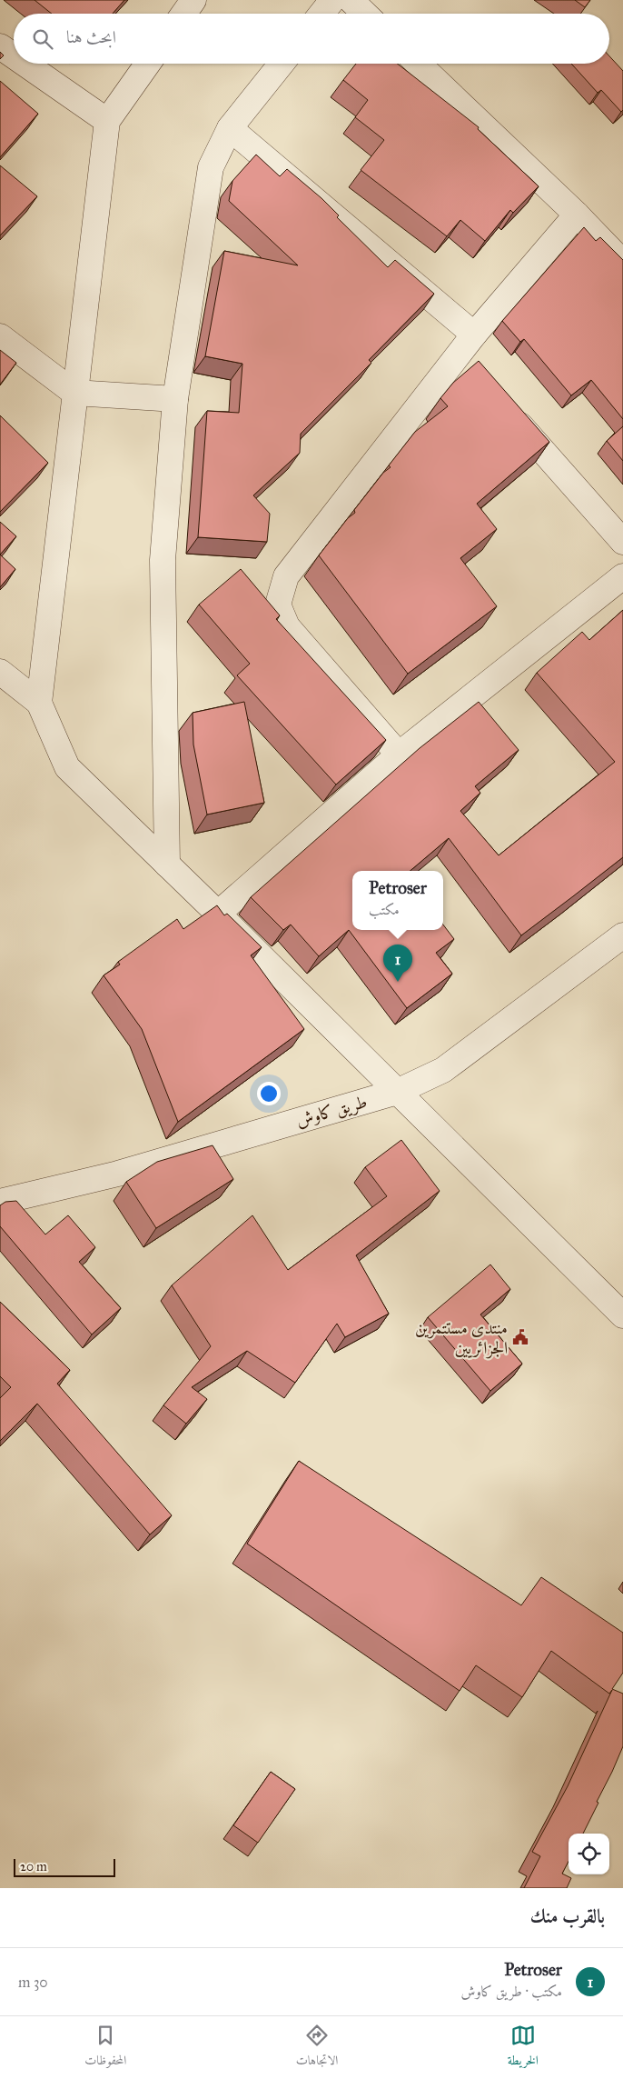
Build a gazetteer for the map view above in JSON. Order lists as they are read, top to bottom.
{
  "streets": {
    "street": ["طريق كاوش"]
  },
  "places": {
    "public building": ["منتدى مستتمرين الجزائريين"]
  },
  "scale_bar": "20 m",
  "page": {
    "search": "ابحث هنا",
    "popup": ["Petroser", "مكتب"],
    "pins": "1",
    "scale": "20 m",
    "heading": "بالقرب منك",
    "list": [
      {
        "mark": "1",
        "name": "Petroser",
        "note": "مكتب · طريق كاوش",
        "value": "30 m"
      }
    ],
    "nav": ["الخريطة", "الاتجاهات", "المحفوظات"]
  }
}
